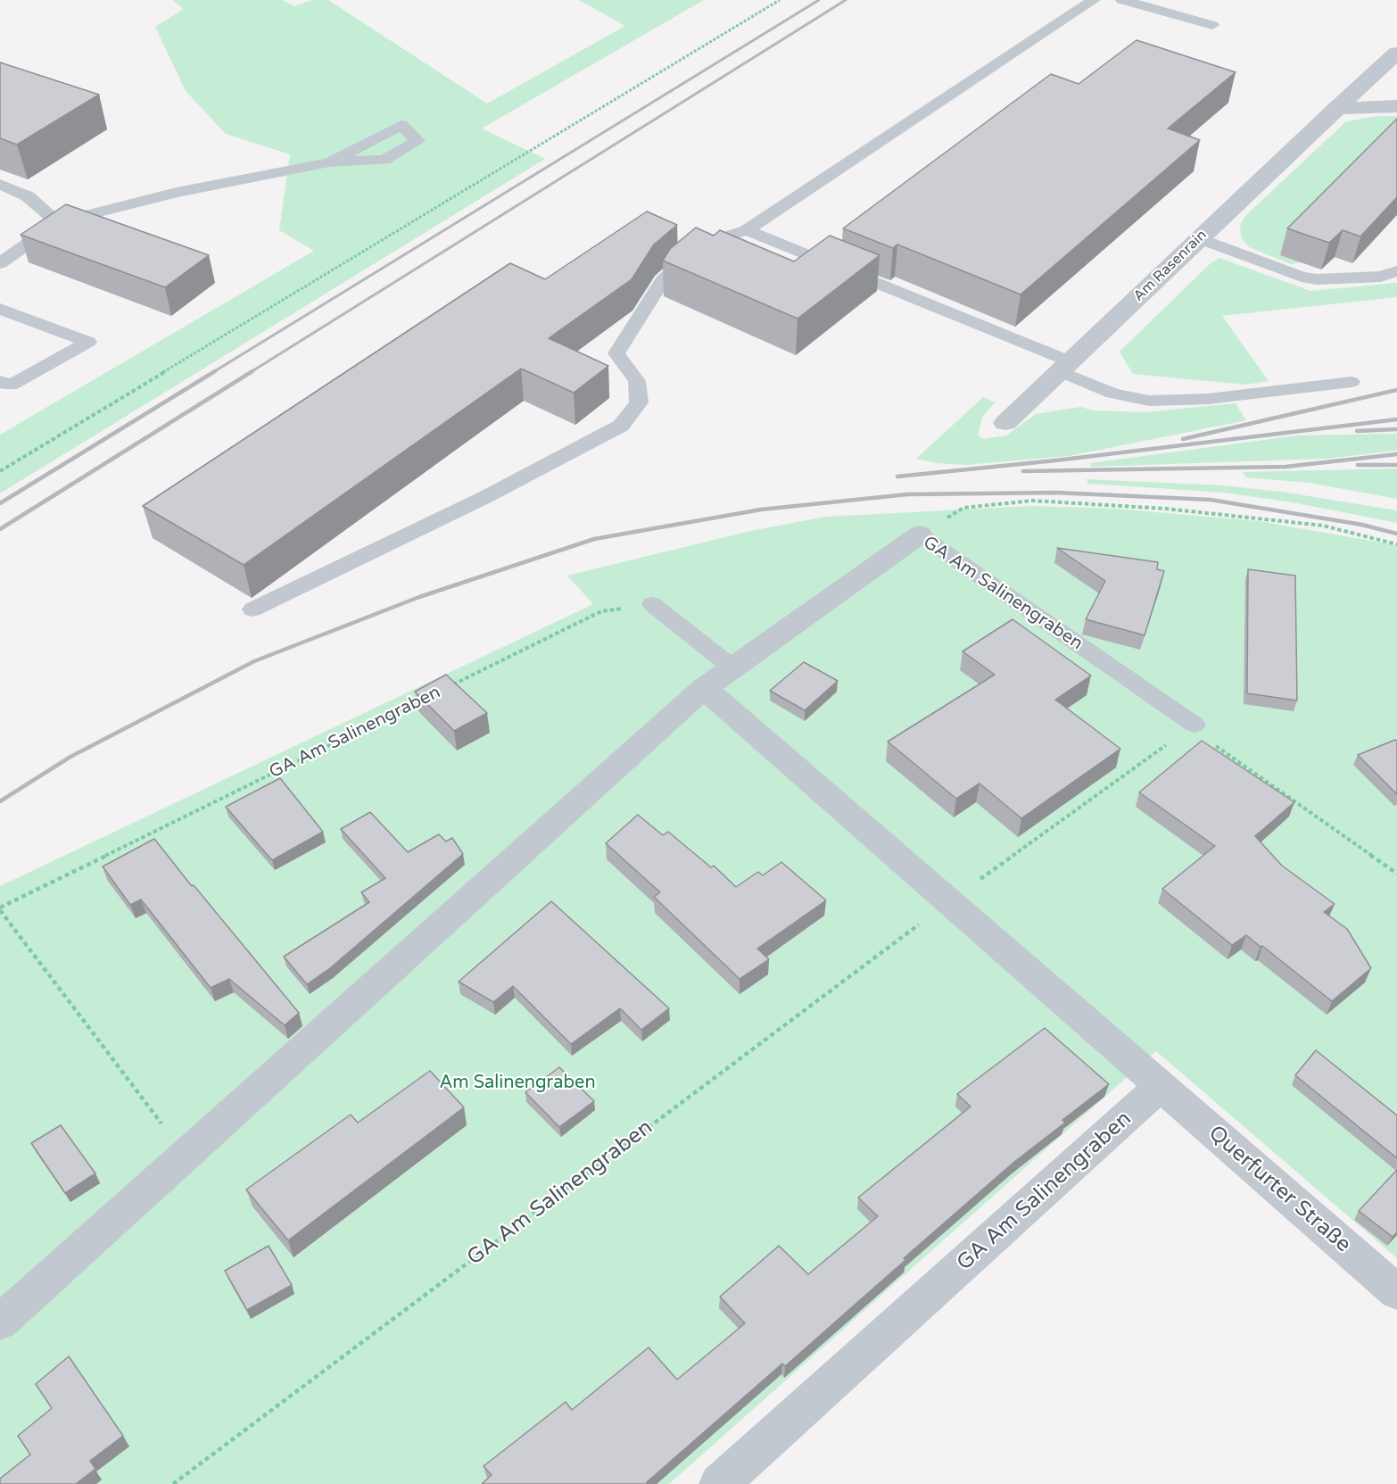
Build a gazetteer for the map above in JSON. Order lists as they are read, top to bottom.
{
  "streets": {
    "street": ["Am Rasenrain", "GA Am Salinengraben", "Querfurter Straße"]
  },
  "crossings": [
    ["GA Am Salinengraben", "Querfurter Straße"]
  ],
  "parks": ["Am Salinengraben"]
}
